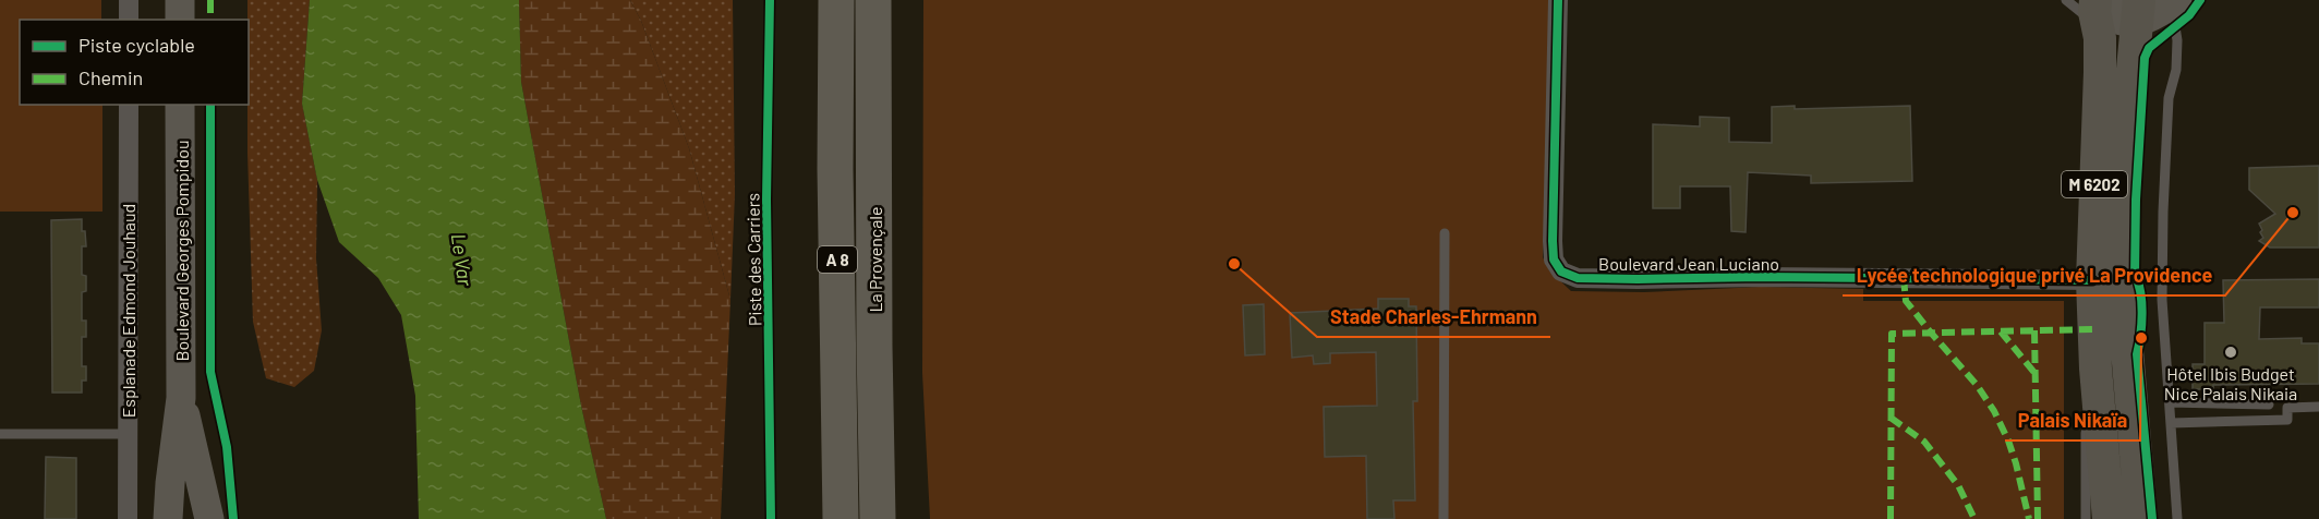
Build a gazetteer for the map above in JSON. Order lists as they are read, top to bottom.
{
  "streets": {
    "highway": ["A 8", "La Provençale"],
    "main road": ["M 6202", "Boulevard Georges Pompidou"],
    "street": ["Boulevard Jean Luciano", "Esplanade Edmond Jouhaud"],
    "cycle path": ["Piste des Carriers"]
  },
  "crossings": [
    ["M 6202", "Boulevard Jean Luciano"]
  ],
  "water": ["Le Var"],
  "places": [
    "Lycée technologique privé La Providence",
    "Stade Charles-Ehrmann",
    "Palais Nikaïa",
    "Hôtel Ibis Budget Nice Palais Nikaia"
  ],
  "legend": ["Piste cyclable", "Chemin"]
}
